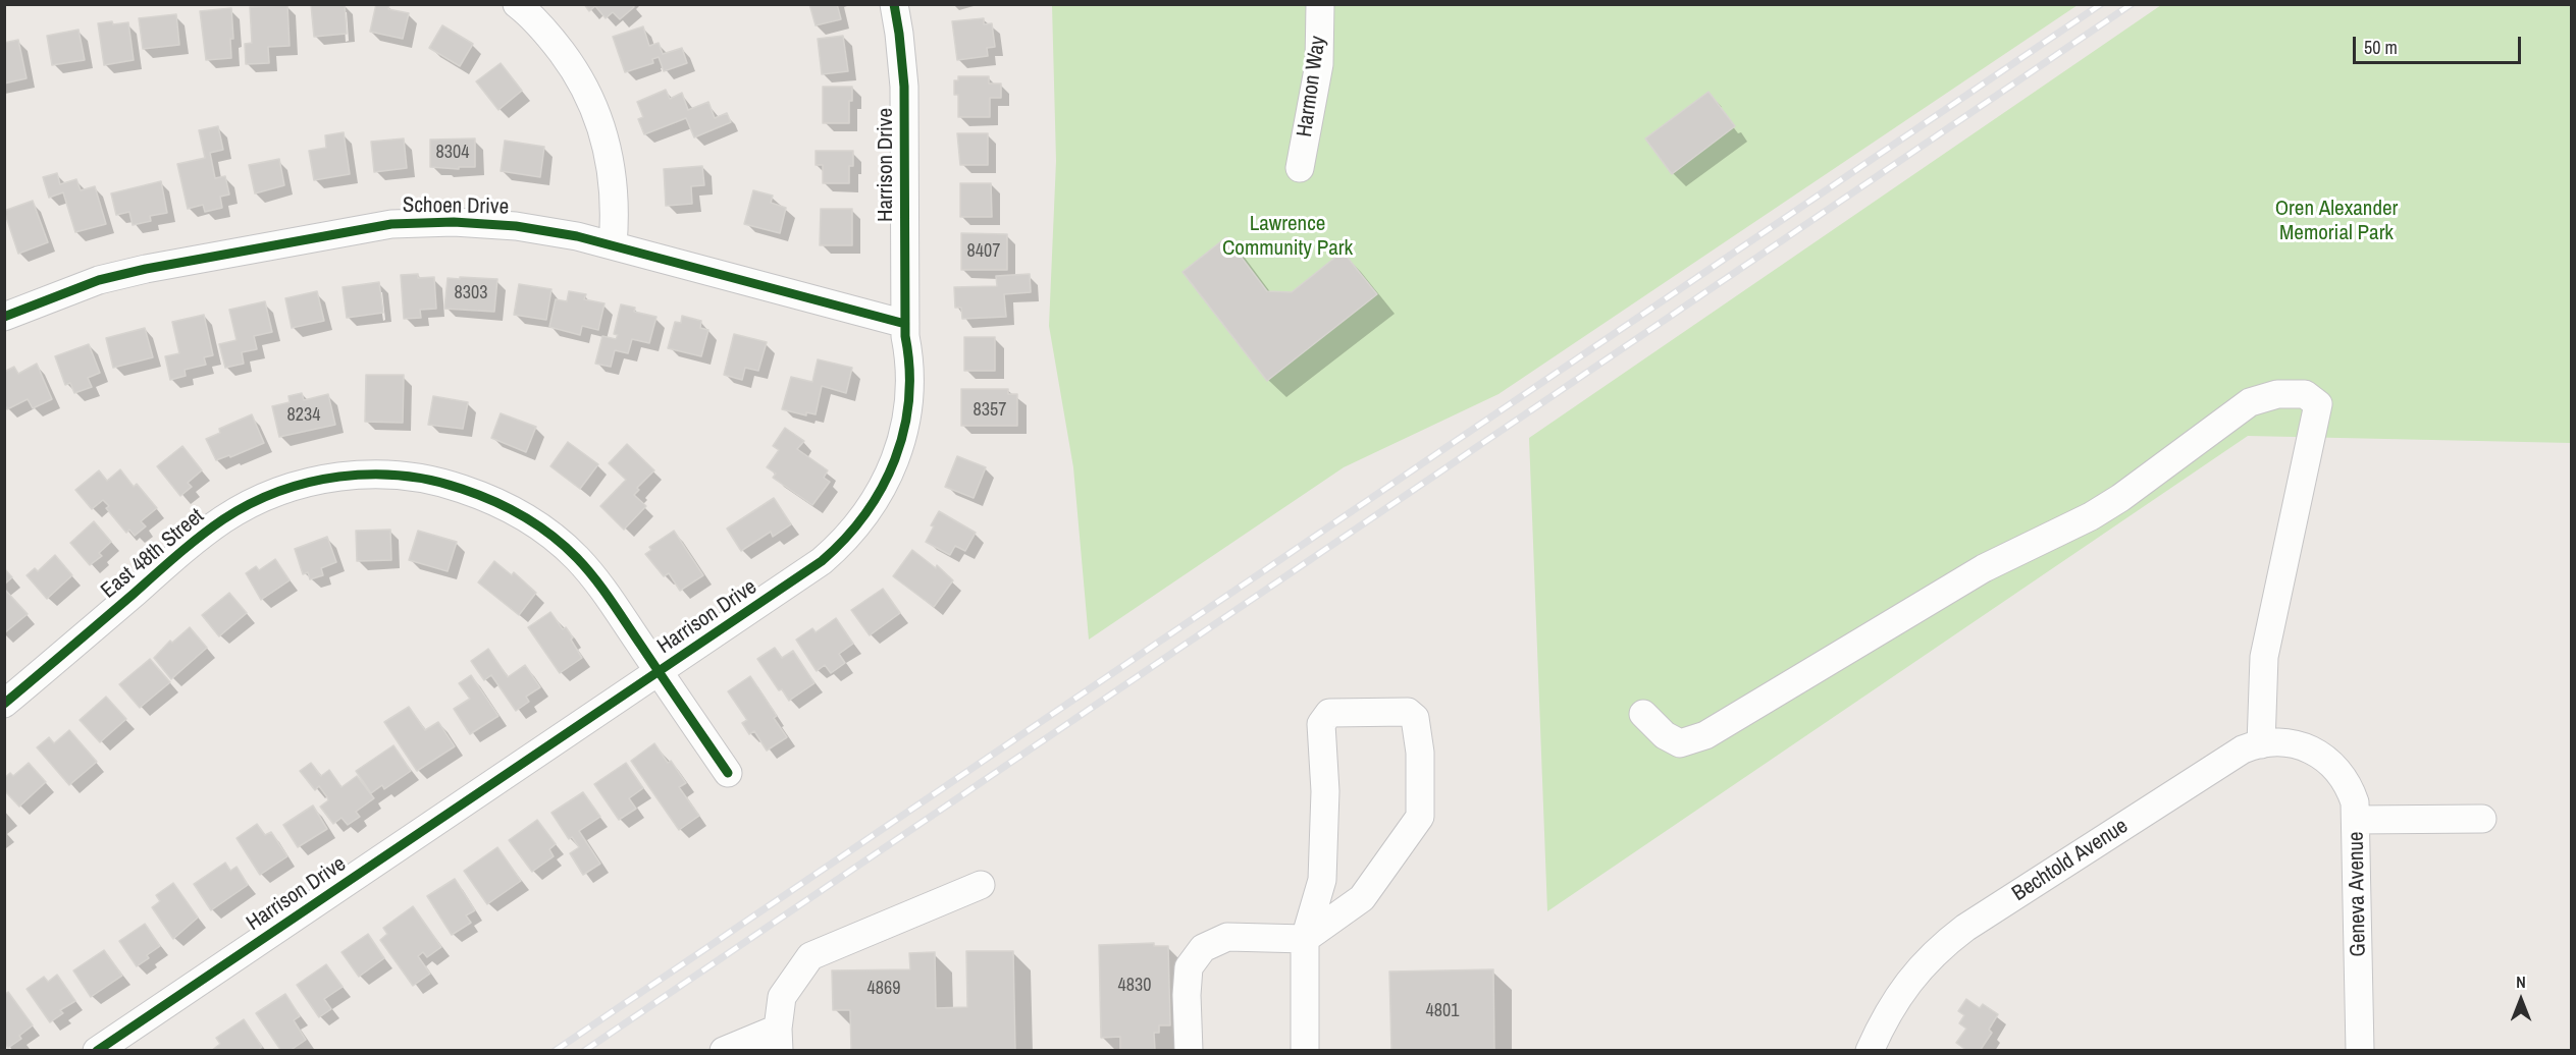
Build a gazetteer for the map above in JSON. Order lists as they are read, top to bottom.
{
  "streets": {
    "street": [
      "Harmon Way",
      "Harrison Drive",
      "Schoen Drive",
      "East 48th Street",
      "Bechtold Avenue",
      "Geneva Avenue"
    ]
  },
  "crossings": [
    ["Harrison Drive", "Schoen Drive"],
    ["Harrison Drive", "East 48th Street"],
    ["Bechtold Avenue", "Geneva Avenue"]
  ],
  "parks": ["Oren Alexander Memorial Park", "Lawrence Community Park"],
  "house_numbers": [
    "8304",
    "8407",
    "8303",
    "8357",
    "8234",
    "4830",
    "4869",
    "4801"
  ],
  "scale_bar": "50 m",
  "north": "top"
}
